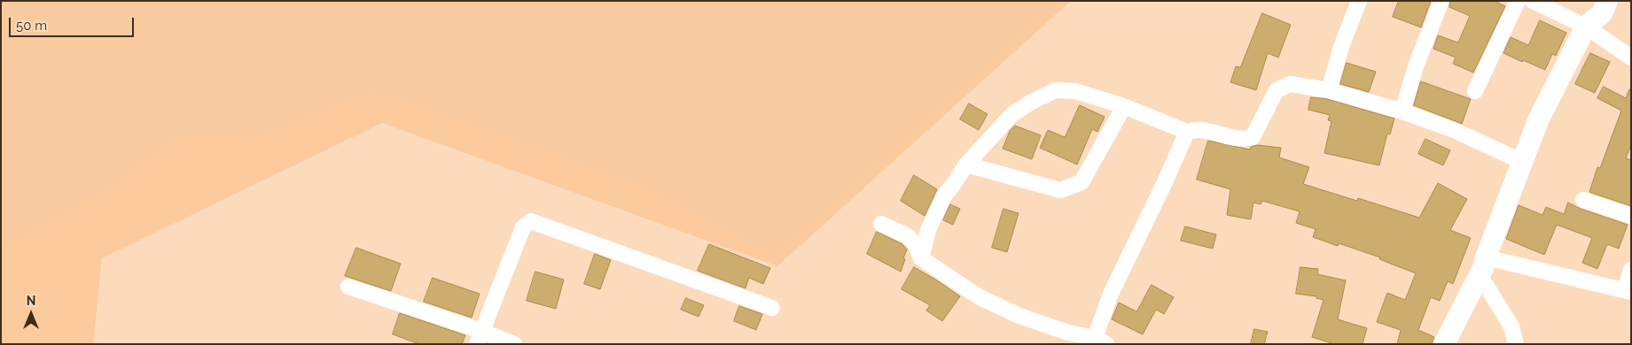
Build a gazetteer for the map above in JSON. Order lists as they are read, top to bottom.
{
  "scale_bar": "50 m",
  "north": "top"
}
